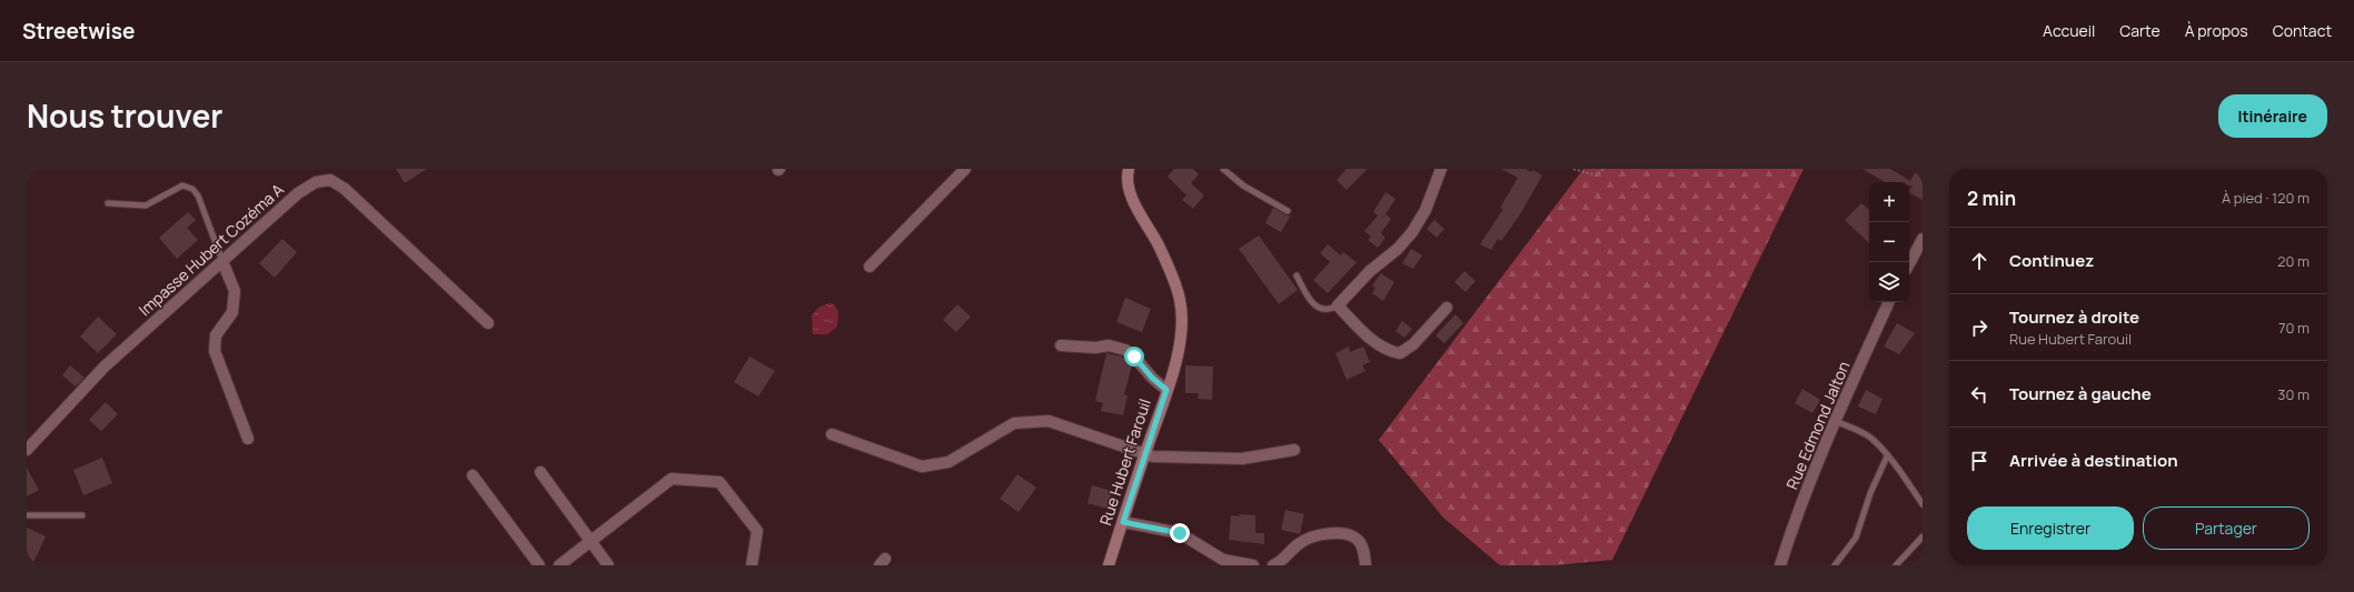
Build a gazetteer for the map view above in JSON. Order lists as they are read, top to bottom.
{
  "streets": {
    "street": ["Impasse Hubert Cozéma A", "Rue Edmond Jalton", "Rue Hubert Farouil"]
  },
  "page": {
    "header": "Streetwise",
    "nav": [
      "Accueil",
      "Carte",
      "À propos",
      "Contact"
    ],
    "title": "Nous trouver",
    "buttons": [
      "Itinéraire",
      ["Enregistrer", "Partager"]
    ],
    "heading": ["2 min", "À pied · 120 m"],
    "map_buttons": ["+", "−"],
    "list": [
      ["Continuez", "20 m"],
      ["Tournez à droite", "Rue Hubert Farouil", "70 m"],
      ["Tournez à gauche", "30 m"],
      "Arrivée à destination"
    ]
  }
}
